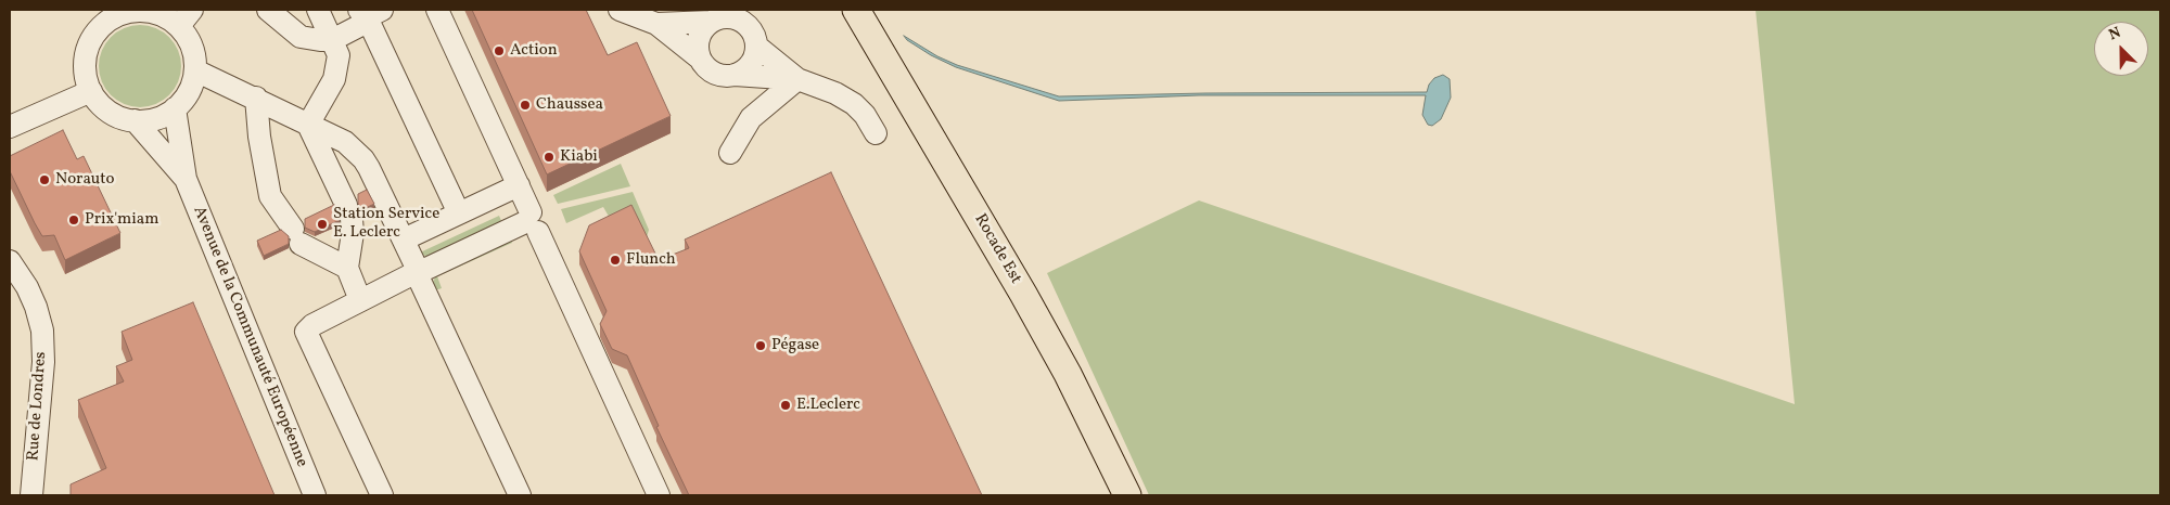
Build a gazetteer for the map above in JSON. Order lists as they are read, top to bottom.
{
  "streets": {
    "main road": ["Rocade Est"],
    "street": ["Avenue de la Communauté Européenne", "Rue de Londres"]
  },
  "places": [
    "Action",
    "Chaussea",
    "Kiabi",
    "Norauto",
    "Prix'miam",
    "Station Service E. Leclerc",
    "Flunch",
    "Pégase",
    "E.Leclerc"
  ],
  "north": "top left"
}
